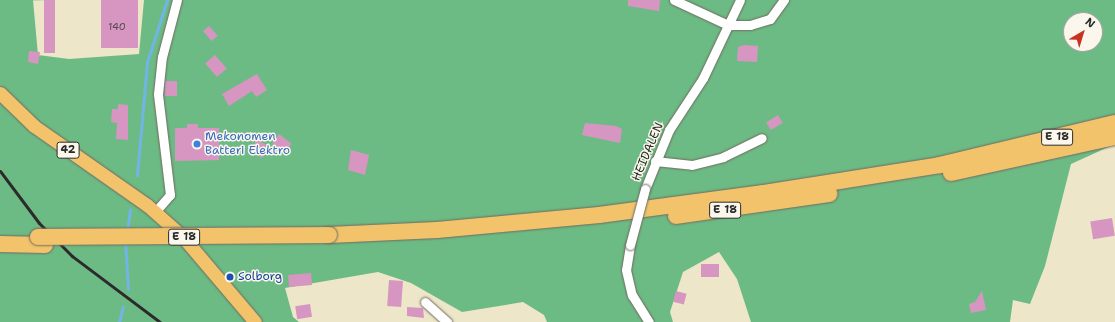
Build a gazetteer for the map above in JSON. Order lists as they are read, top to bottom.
{
  "streets": {
    "highway": ["E 18"],
    "main road": ["42"],
    "street": ["HEIDALEN"]
  },
  "places": ["Mekonomen Batteri Elektro", "Solborg"],
  "house_numbers": ["140"],
  "north": "top right"
}
